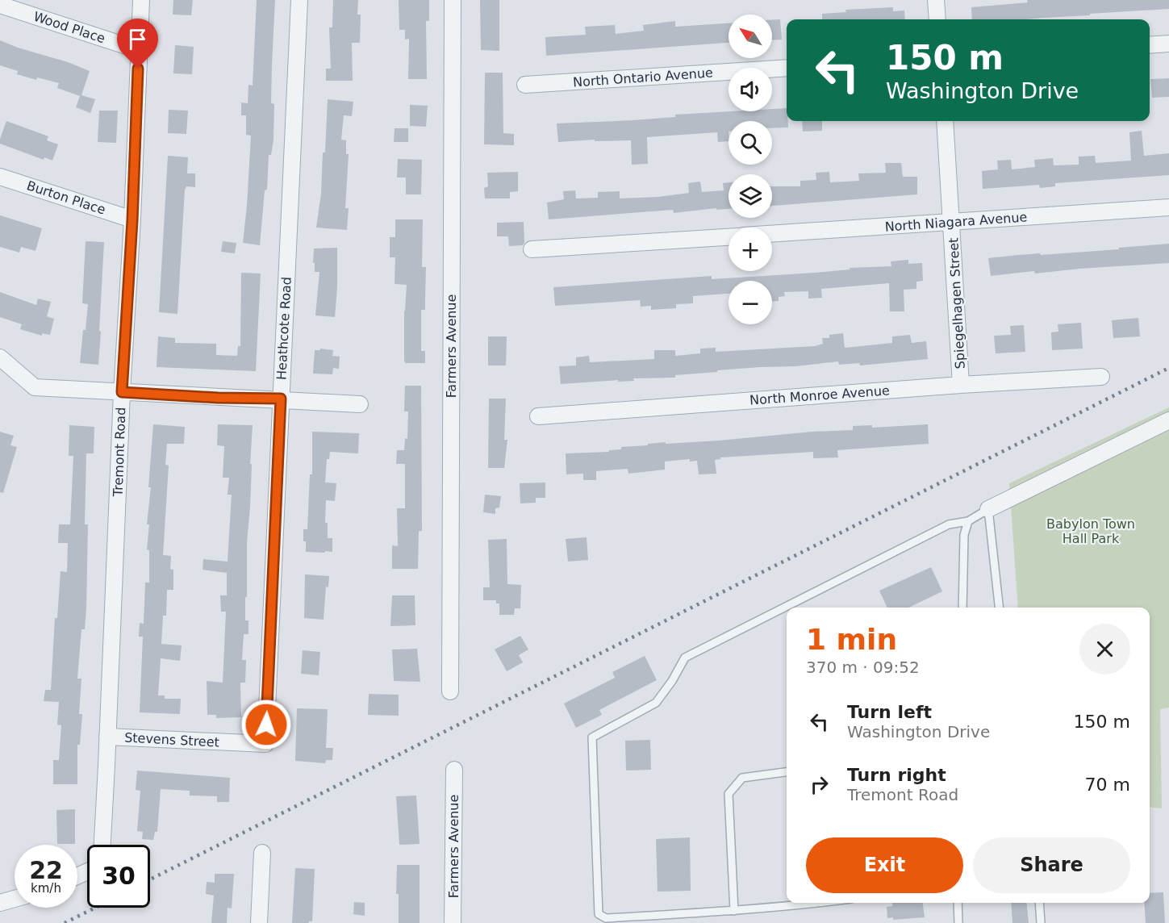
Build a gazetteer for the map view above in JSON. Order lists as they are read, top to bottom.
{
  "streets": {
    "street": [
      "Wood Place",
      "North Ontario Avenue",
      "Burton Place",
      "North Niagara Avenue",
      "Spiegelhagen Street",
      "Heathcote Road",
      "Farmers Avenue",
      "North Monroe Avenue",
      "Tremont Road",
      "Stevens Street"
    ]
  },
  "crossings": [
    ["Wood Place", "Tremont Road"],
    ["Burton Place", "Tremont Road"],
    ["North Niagara Avenue", "Spiegelhagen Street"],
    ["Spiegelhagen Street", "North Monroe Avenue"],
    ["Heathcote Road", "Stevens Street"],
    ["Tremont Road", "Stevens Street"]
  ],
  "parks": ["Babylon Town Hall Park"],
  "north": "top left",
  "page": {
    "map_buttons": ["+", "−"],
    "turn": ["150 m", "Washington Drive"],
    "heading": ["1 min", "370 m · 09:52"],
    "list": [
      {
        "name": "Turn left",
        "note": "Washington Drive",
        "value": "150 m"
      },
      {
        "name": "Turn right",
        "note": "Tremont Road",
        "value": "70 m"
      }
    ],
    "buttons": ["Exit", "Share"],
    "speed": "22 km/h",
    "limit": "30"
  }
}
